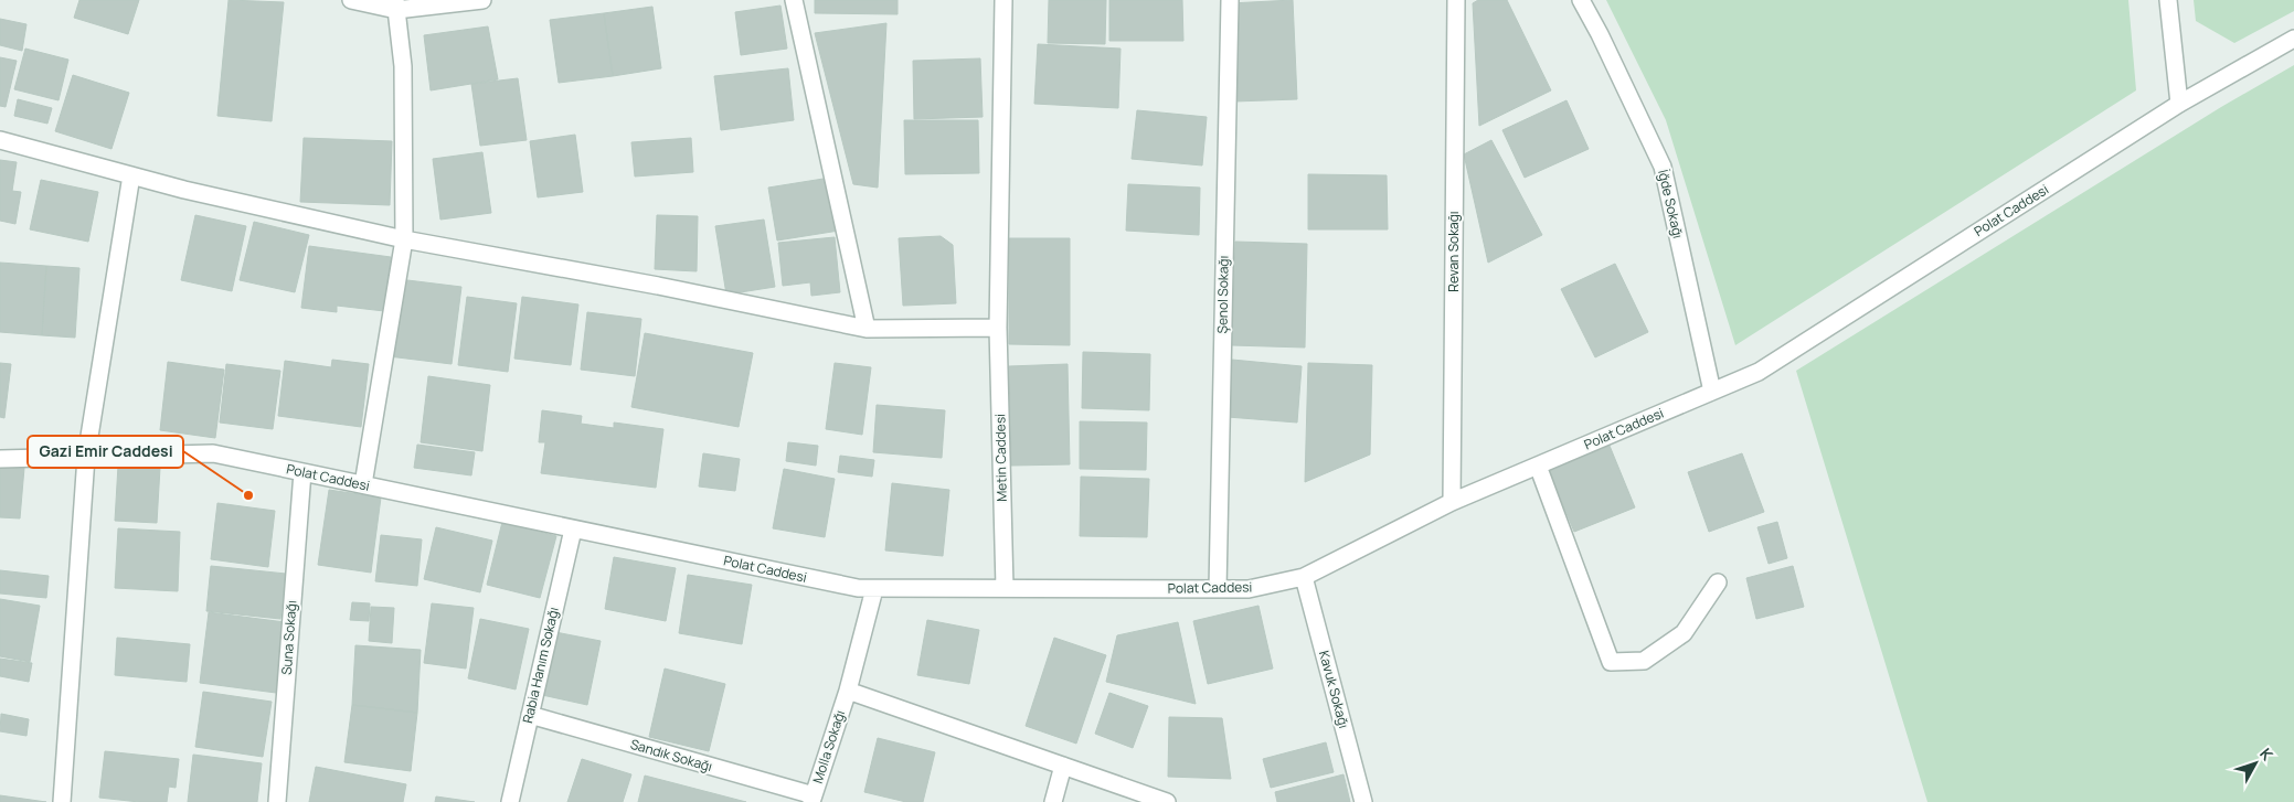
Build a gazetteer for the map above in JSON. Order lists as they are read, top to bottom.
{
  "streets": {
    "street": [
      "İğde Sokağı",
      "Polat Caddesi",
      "Revan Sokağı",
      "Şenol Sokağı",
      "Metin Caddesi",
      "Suna Sokağı",
      "Rabia Hanım Sokağı",
      "Kavuk Sokağı",
      "Molla Sokağı",
      "Sandık Sokağı"
    ]
  },
  "crossings": [
    ["İğde Sokağı", "Polat Caddesi"],
    ["Polat Caddesi", "Revan Sokağı"],
    ["Polat Caddesi", "Şenol Sokağı"],
    ["Polat Caddesi", "Metin Caddesi"],
    ["Polat Caddesi", "Suna Sokağı"],
    ["Polat Caddesi", "Rabia Hanım Sokağı"],
    ["Polat Caddesi", "Kavuk Sokağı"],
    ["Polat Caddesi", "Molla Sokağı"],
    ["Rabia Hanım Sokağı", "Sandık Sokağı"],
    ["Molla Sokağı", "Sandık Sokağı"]
  ],
  "places": ["Gazi Emir Caddesi"],
  "north": "top right"
}
